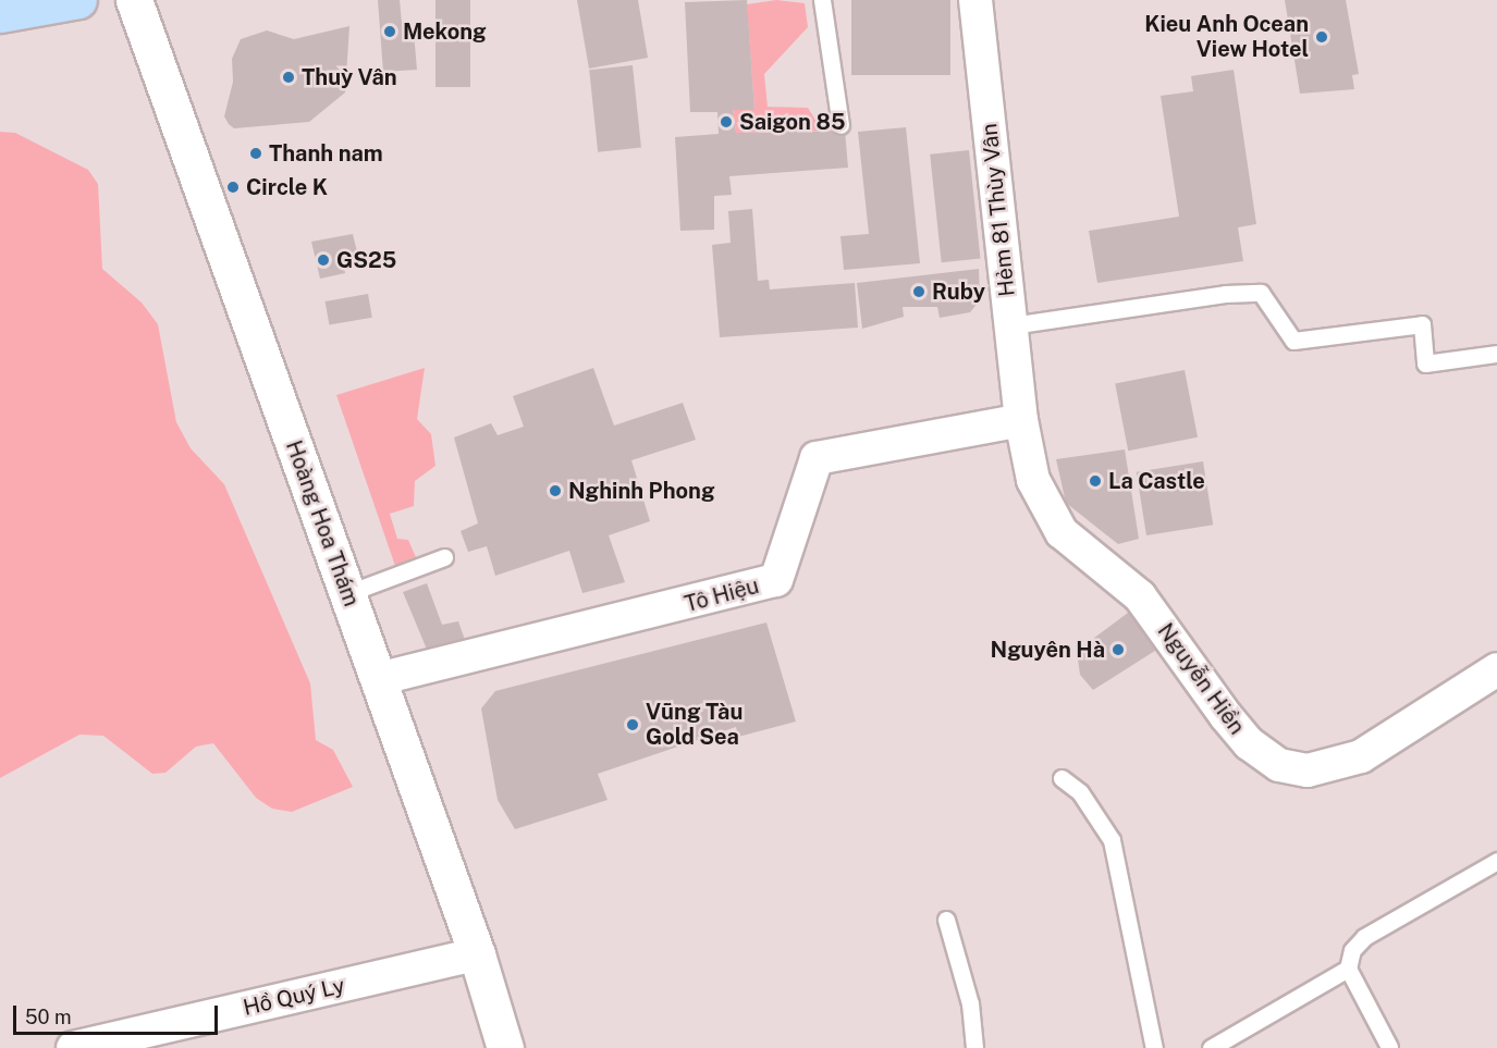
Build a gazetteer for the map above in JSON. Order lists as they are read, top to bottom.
{
  "streets": {
    "main road": ["Hoàng Hoa Thám"],
    "street": [
      "Hẻm 81 Thùy Vân",
      "Tô Hiệu",
      "Nguyễn Hiền",
      "Hồ Quý Ly"
    ]
  },
  "crossings": [
    ["Hẻm 81 Thùy Vân", "Tô Hiệu"],
    ["Hẻm 81 Thùy Vân", "Nguyễn Hiền"],
    ["Hoàng Hoa Thám", "Tô Hiệu"],
    ["Hoàng Hoa Thám", "Hồ Quý Ly"],
    ["Tô Hiệu", "Nguyễn Hiền"]
  ],
  "places": [
    "Mekong",
    "Kieu Anh Ocean View Hotel",
    "Thuỳ Vân",
    "Saigon 85",
    "Thanh nam",
    "Circle K",
    "GS25",
    "Ruby",
    "La Castle",
    "Nghinh Phong",
    "Nguyên Hà",
    "Vũng Tàu Gold Sea"
  ],
  "scale_bar": "50 m"
}
